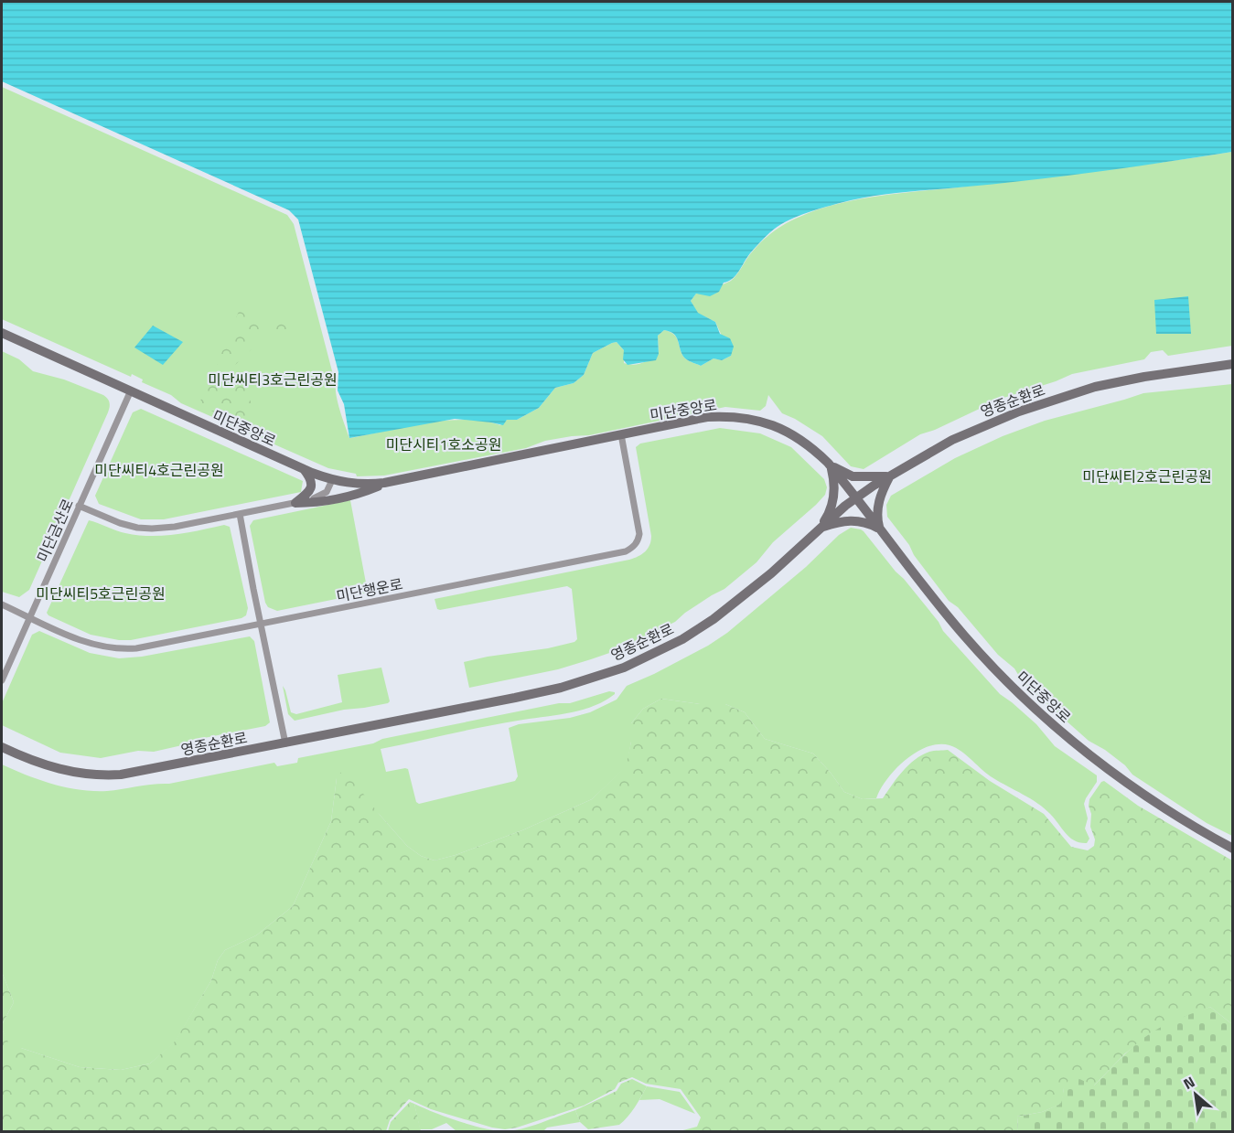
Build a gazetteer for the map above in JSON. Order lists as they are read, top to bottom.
{
  "streets": {
    "street": [
      "영종순환로",
      "미단중앙로",
      "미단금산로",
      "미단행운로"
    ]
  },
  "crossings": [
    ["영종순환로", "미단중앙로"],
    ["미단중앙로", "미단금산로"],
    ["미단중앙로", "미단행운로"],
    ["미단금산로", "미단행운로"]
  ],
  "parks": [
    "미단씨티3호근린공원",
    "미단시티1호소공원",
    "미단씨티4호근린공원",
    "미단씨티2호근린공원",
    "미단씨티5호근린공원"
  ],
  "north": "top left"
}
